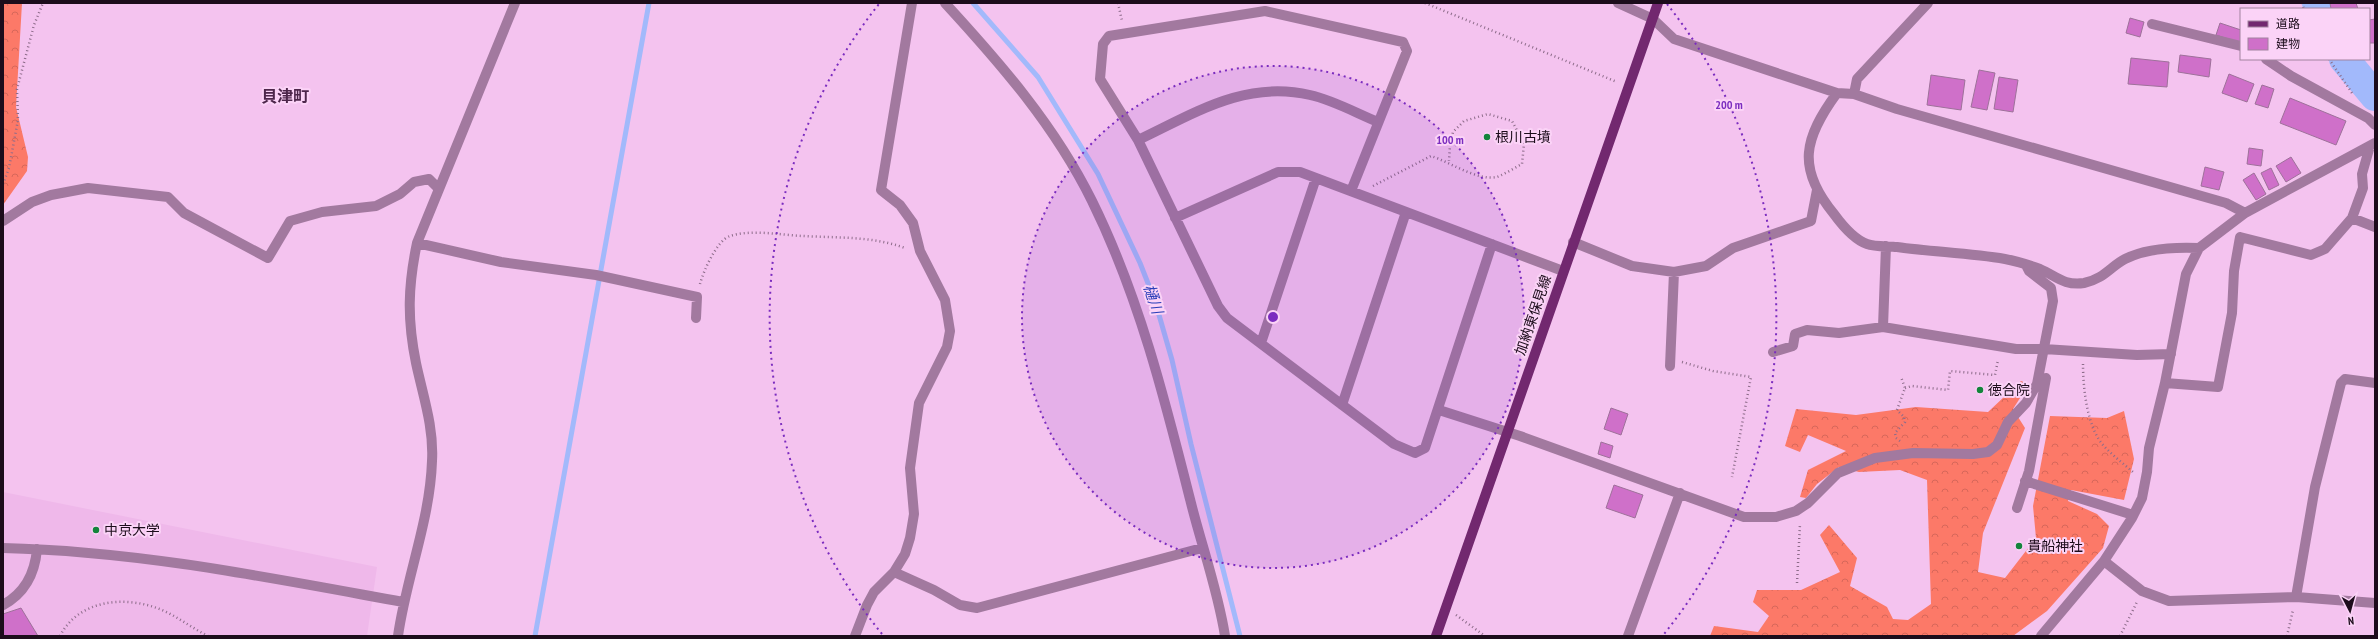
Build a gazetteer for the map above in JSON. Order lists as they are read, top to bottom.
{
  "streets": {
    "main road": ["加納東保見線"]
  },
  "districts": ["貝津町"],
  "water": ["樋川"],
  "places": [
    "根川古墳",
    "徳合院",
    "中京大学",
    "貴船神社"
  ],
  "legend": ["道路", "建物"],
  "north": "bottom",
  "rings": ["200 m", "100 m"]
}
